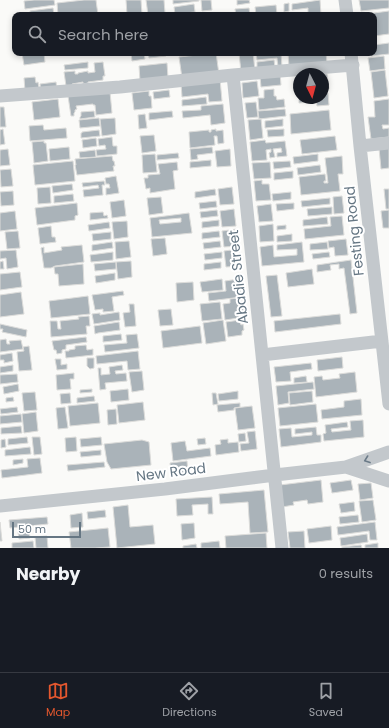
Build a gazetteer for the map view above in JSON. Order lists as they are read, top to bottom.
{
  "streets": {
    "street": ["Festing Road", "Abadie Street", "New Road"]
  },
  "crossings": [
    ["Abadie Street", "New Road"]
  ],
  "scale_bar": "50 m",
  "north": "bottom",
  "page": {
    "search": "Search here",
    "scale": "50 m",
    "heading": ["Nearby", "0 results"],
    "nav": ["Map", "Directions", "Saved"]
  }
}
